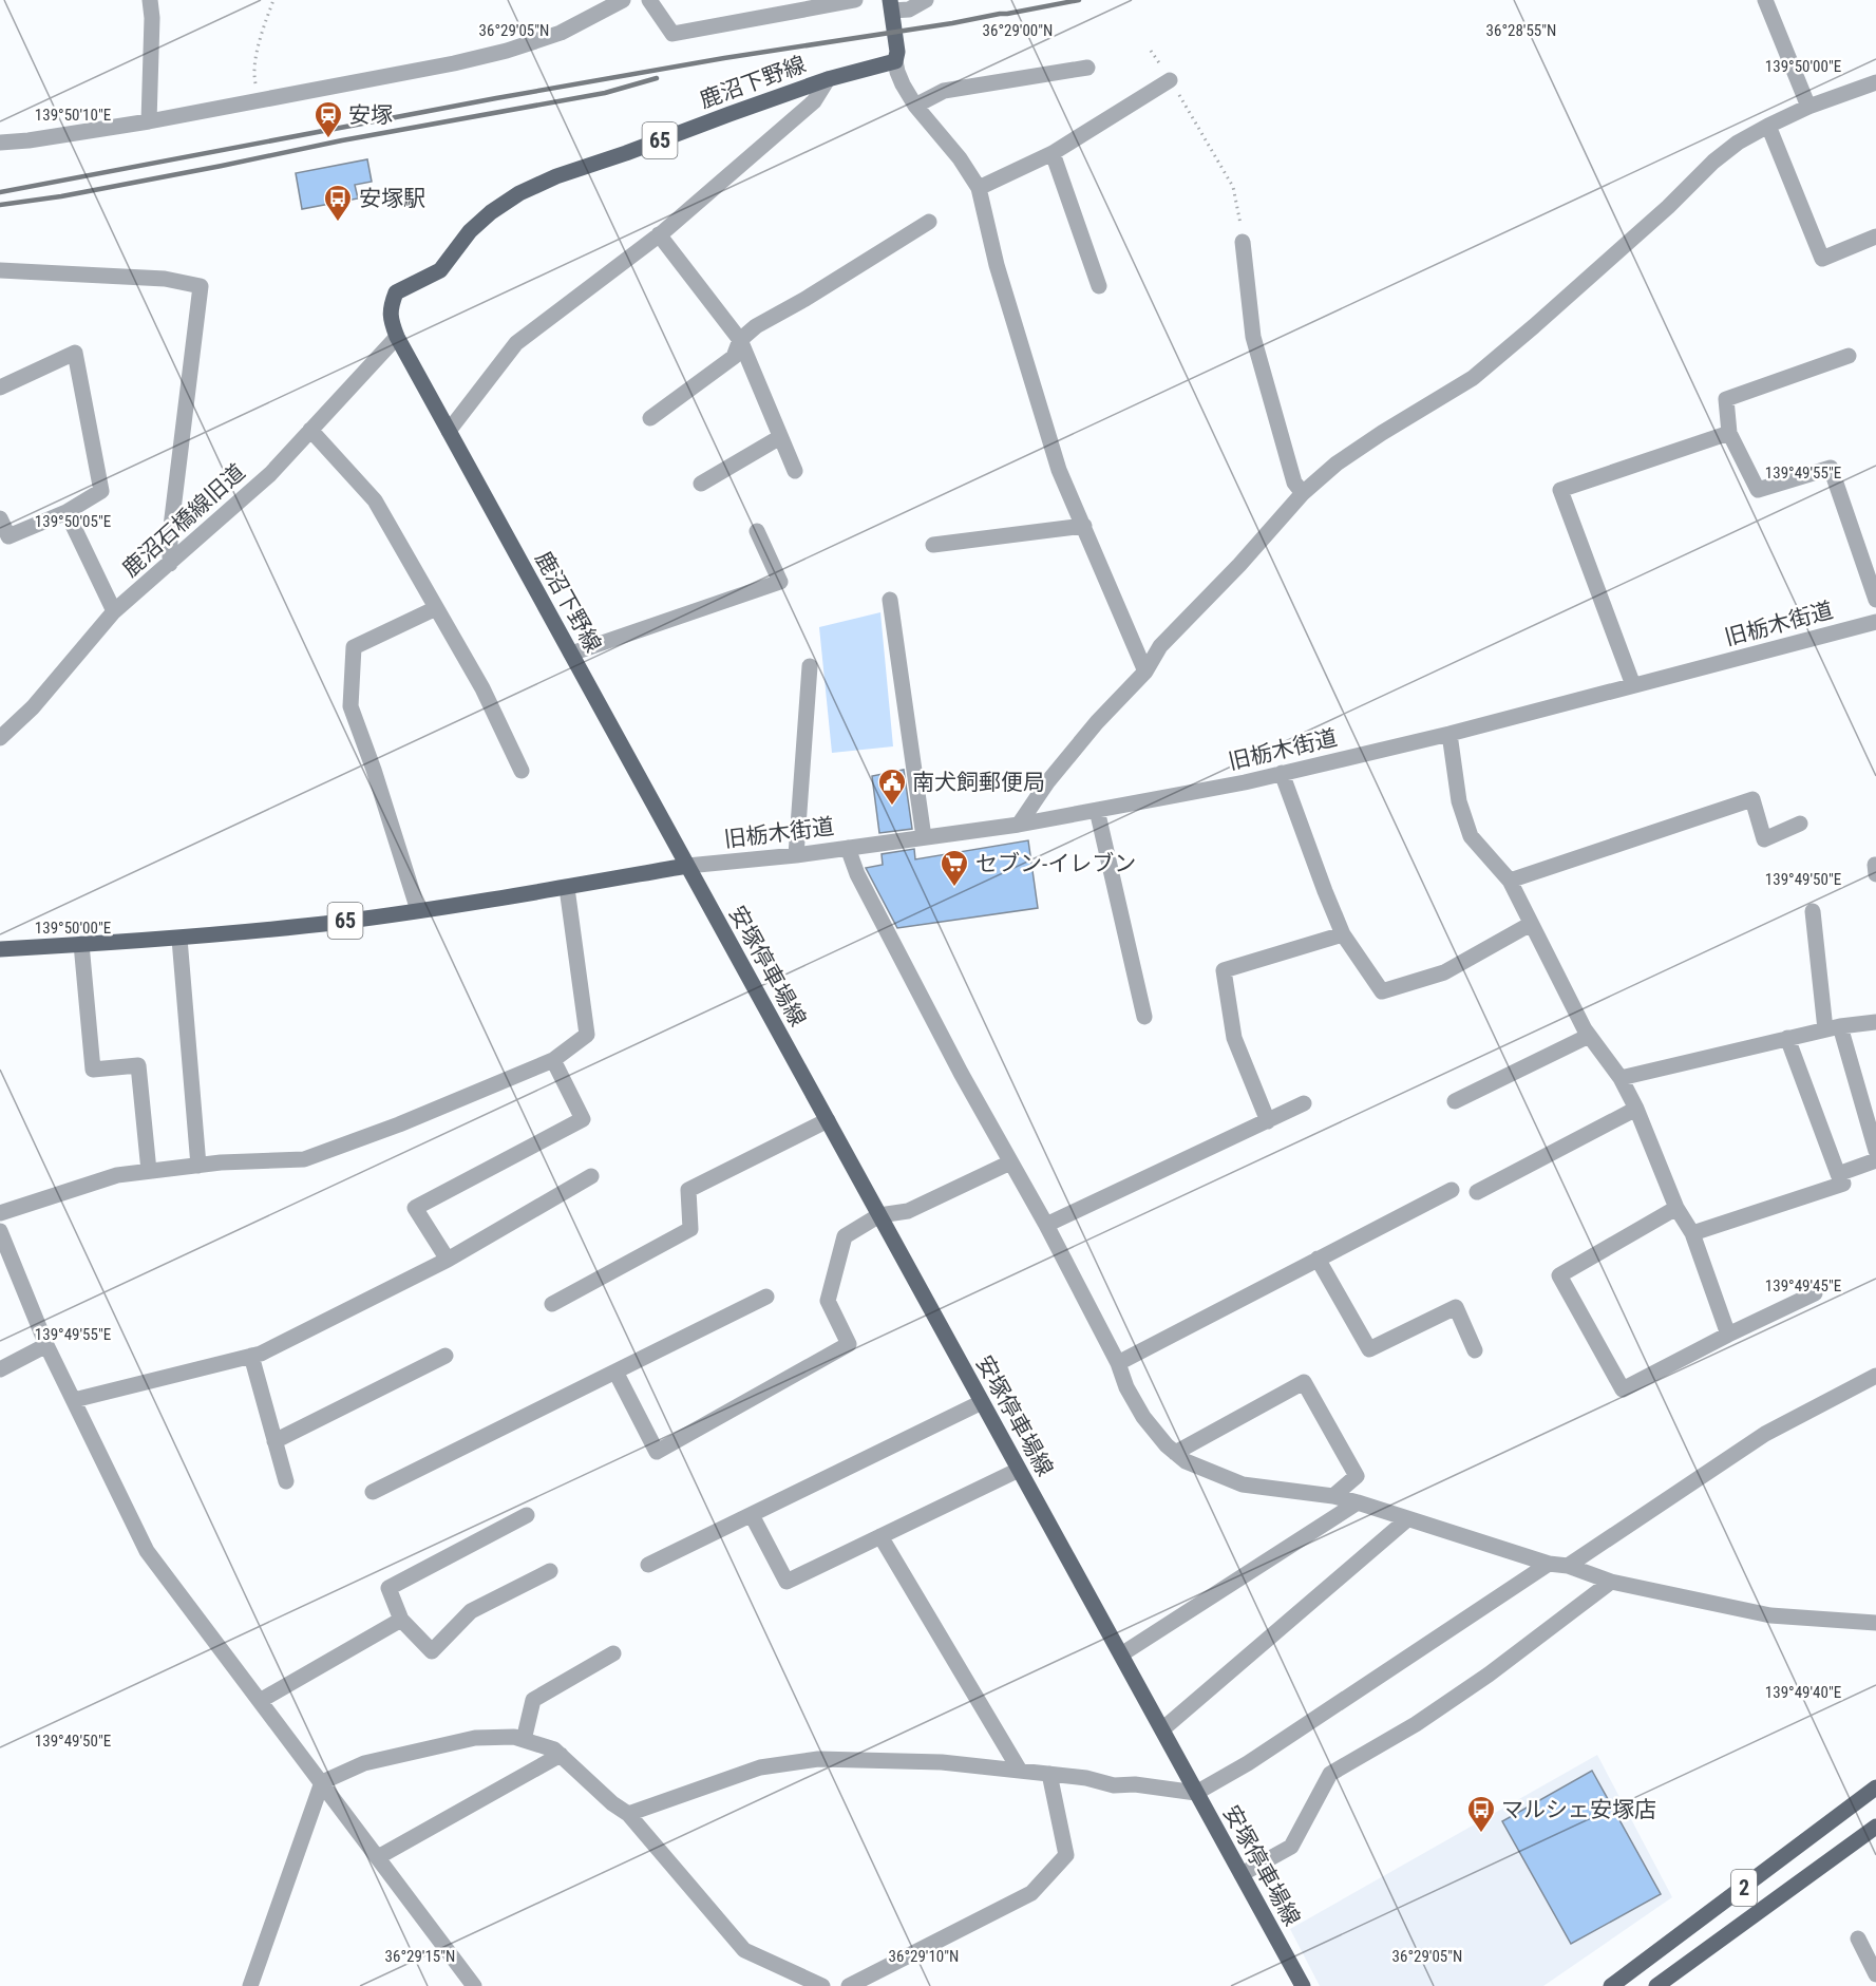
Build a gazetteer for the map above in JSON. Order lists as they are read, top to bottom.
{
  "streets": {
    "main road": [
      "鹿沼下野線",
      "65",
      "安塚停車場線",
      "2"
    ],
    "street": ["鹿沼石橋線旧道", "旧栃木街道"]
  },
  "crossings": [
    ["鹿沼下野線", "65"],
    ["鹿沼下野線", "鹿沼石橋線旧道"],
    ["鹿沼下野線", "旧栃木街道"],
    ["鹿沼下野線", "安塚停車場線"],
    ["65", "旧栃木街道"],
    ["65", "安塚停車場線"],
    ["旧栃木街道", "安塚停車場線"]
  ],
  "places": {
    "station": ["安塚"],
    "bus stop": ["安塚駅", "マルシェ安塚店"],
    "public building": ["南犬飼郵便局"],
    "supermarket": ["セブン-イレブン"]
  },
  "coordinates": [
    "36°29'00\"N",
    "36°28'55\"N",
    "36°29'05\"N",
    "139°50'00\"E",
    "139°50'10\"E",
    "139°49'55\"E",
    "139°50'05\"E",
    "139°49'50\"E",
    "139°49'45\"E",
    "139°49'40\"E",
    "36°29'15\"N",
    "36°29'10\"N"
  ]
}
